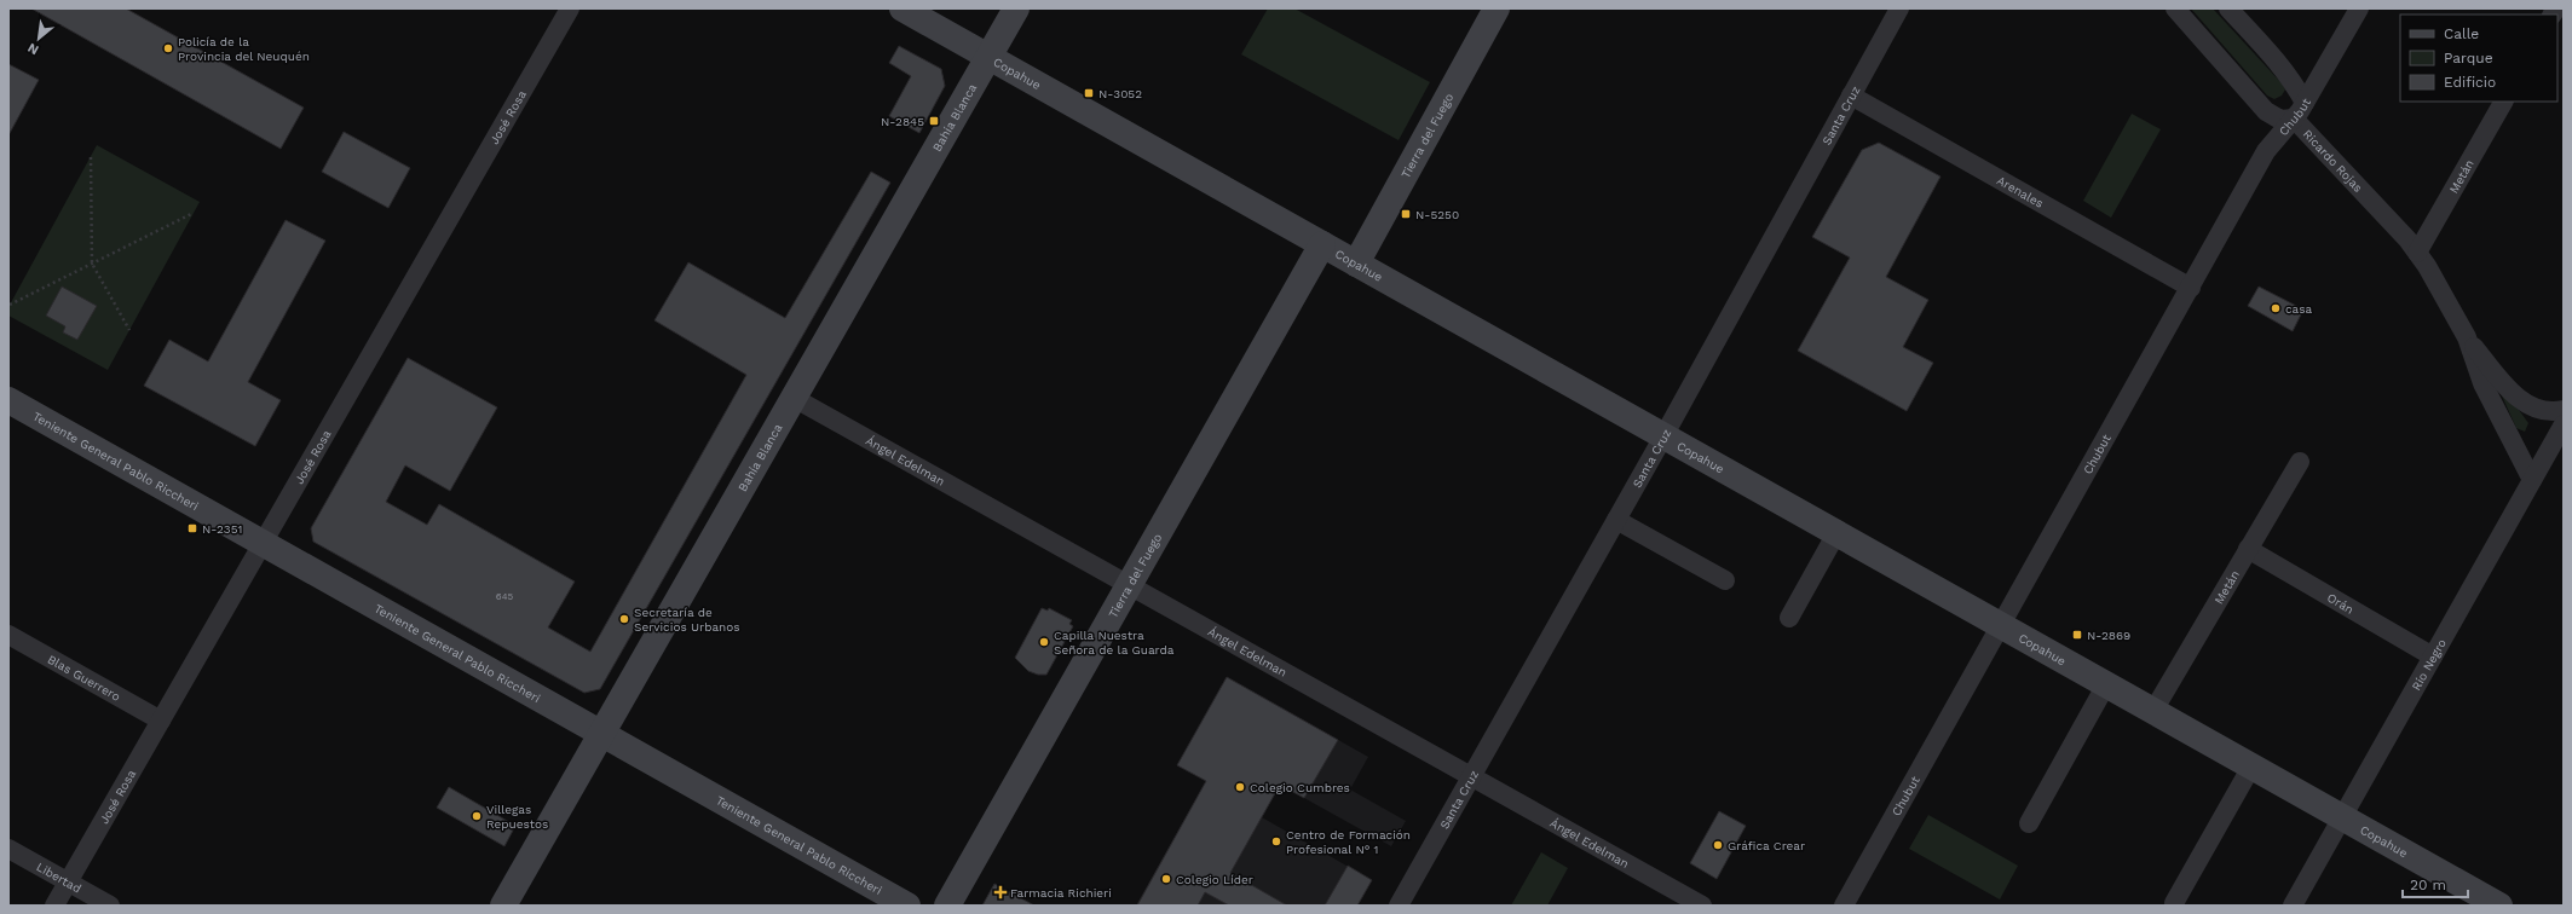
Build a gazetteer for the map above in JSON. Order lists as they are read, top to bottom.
{
  "streets": {
    "street": [
      "Copahue",
      "Santa Cruz",
      "Chubut",
      "José Rosa",
      "Bahía Blanca",
      "Tierra del Fuego",
      "Ricardo Rojas",
      "Metán",
      "Arenales",
      "Ángel Edelman",
      "Teniente General Pablo Riccheri",
      "Orán",
      "Río Negro",
      "Blas Guerrero",
      "Libertad"
    ]
  },
  "crossings": [
    ["Copahue", "Santa Cruz"],
    ["Copahue", "Chubut"],
    ["Copahue", "Bahía Blanca"],
    ["Copahue", "Tierra del Fuego"],
    ["Copahue", "Metán"],
    ["Copahue", "Río Negro"],
    ["Santa Cruz", "Arenales"],
    ["Santa Cruz", "Ángel Edelman"],
    ["Chubut", "Ricardo Rojas"],
    ["Chubut", "Arenales"],
    ["José Rosa", "Teniente General Pablo Riccheri"],
    ["José Rosa", "Blas Guerrero"],
    ["José Rosa", "Libertad"],
    ["Bahía Blanca", "Ángel Edelman"],
    ["Bahía Blanca", "Teniente General Pablo Riccheri"],
    ["Tierra del Fuego", "Ángel Edelman"],
    ["Ricardo Rojas", "Metán"],
    ["Ricardo Rojas", "Río Negro"],
    ["Metán", "Orán"],
    ["Orán", "Río Negro"]
  ],
  "places": {
    "other": [
      "Policía de la Provincia del Neuquén",
      "casa",
      "Secretaría de Servicios Urbanos",
      "Capilla Nuestra Señora de la Guarda",
      "Colegio Cumbres",
      "Villegas Repuestos",
      "Centro de Formación Profesional N° 1",
      "Gráfica Crear",
      "Colegio Líder"
    ],
    "transit": [
      "N-3052",
      "N-2845",
      "N-5250",
      "N-2351",
      "N-2869"
    ],
    "health": ["Farmacia Richieri"]
  },
  "house_numbers": ["645"],
  "legend": ["Calle", "Parque", "Edificio"],
  "scale_bar": "20 m",
  "north": "bottom left"
}
